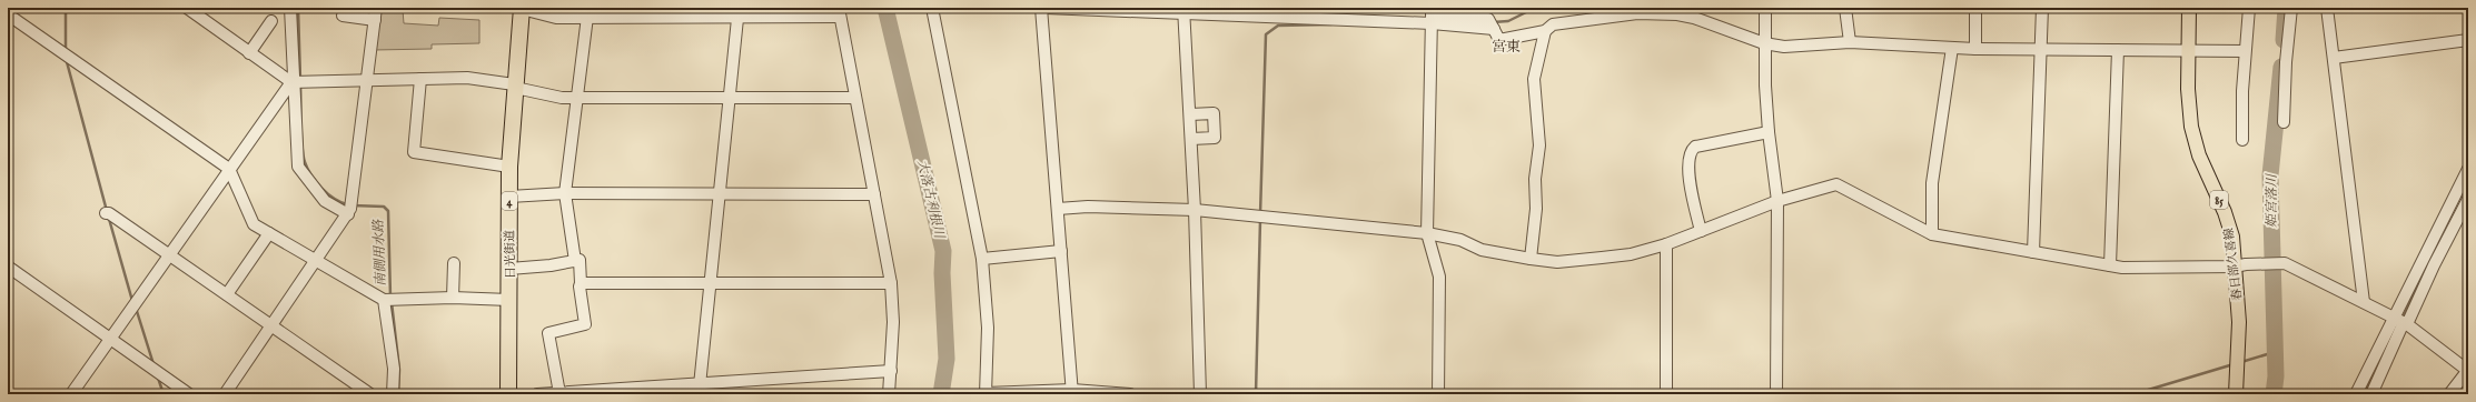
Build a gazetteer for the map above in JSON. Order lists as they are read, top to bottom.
{
  "streets": {
    "highway": ["4", "日光街道"],
    "main road": ["85", "春日部久喜線"]
  },
  "districts": ["宮東"],
  "water": ["大落古利根川", "姫宮落川", "南側用水路"]
}
